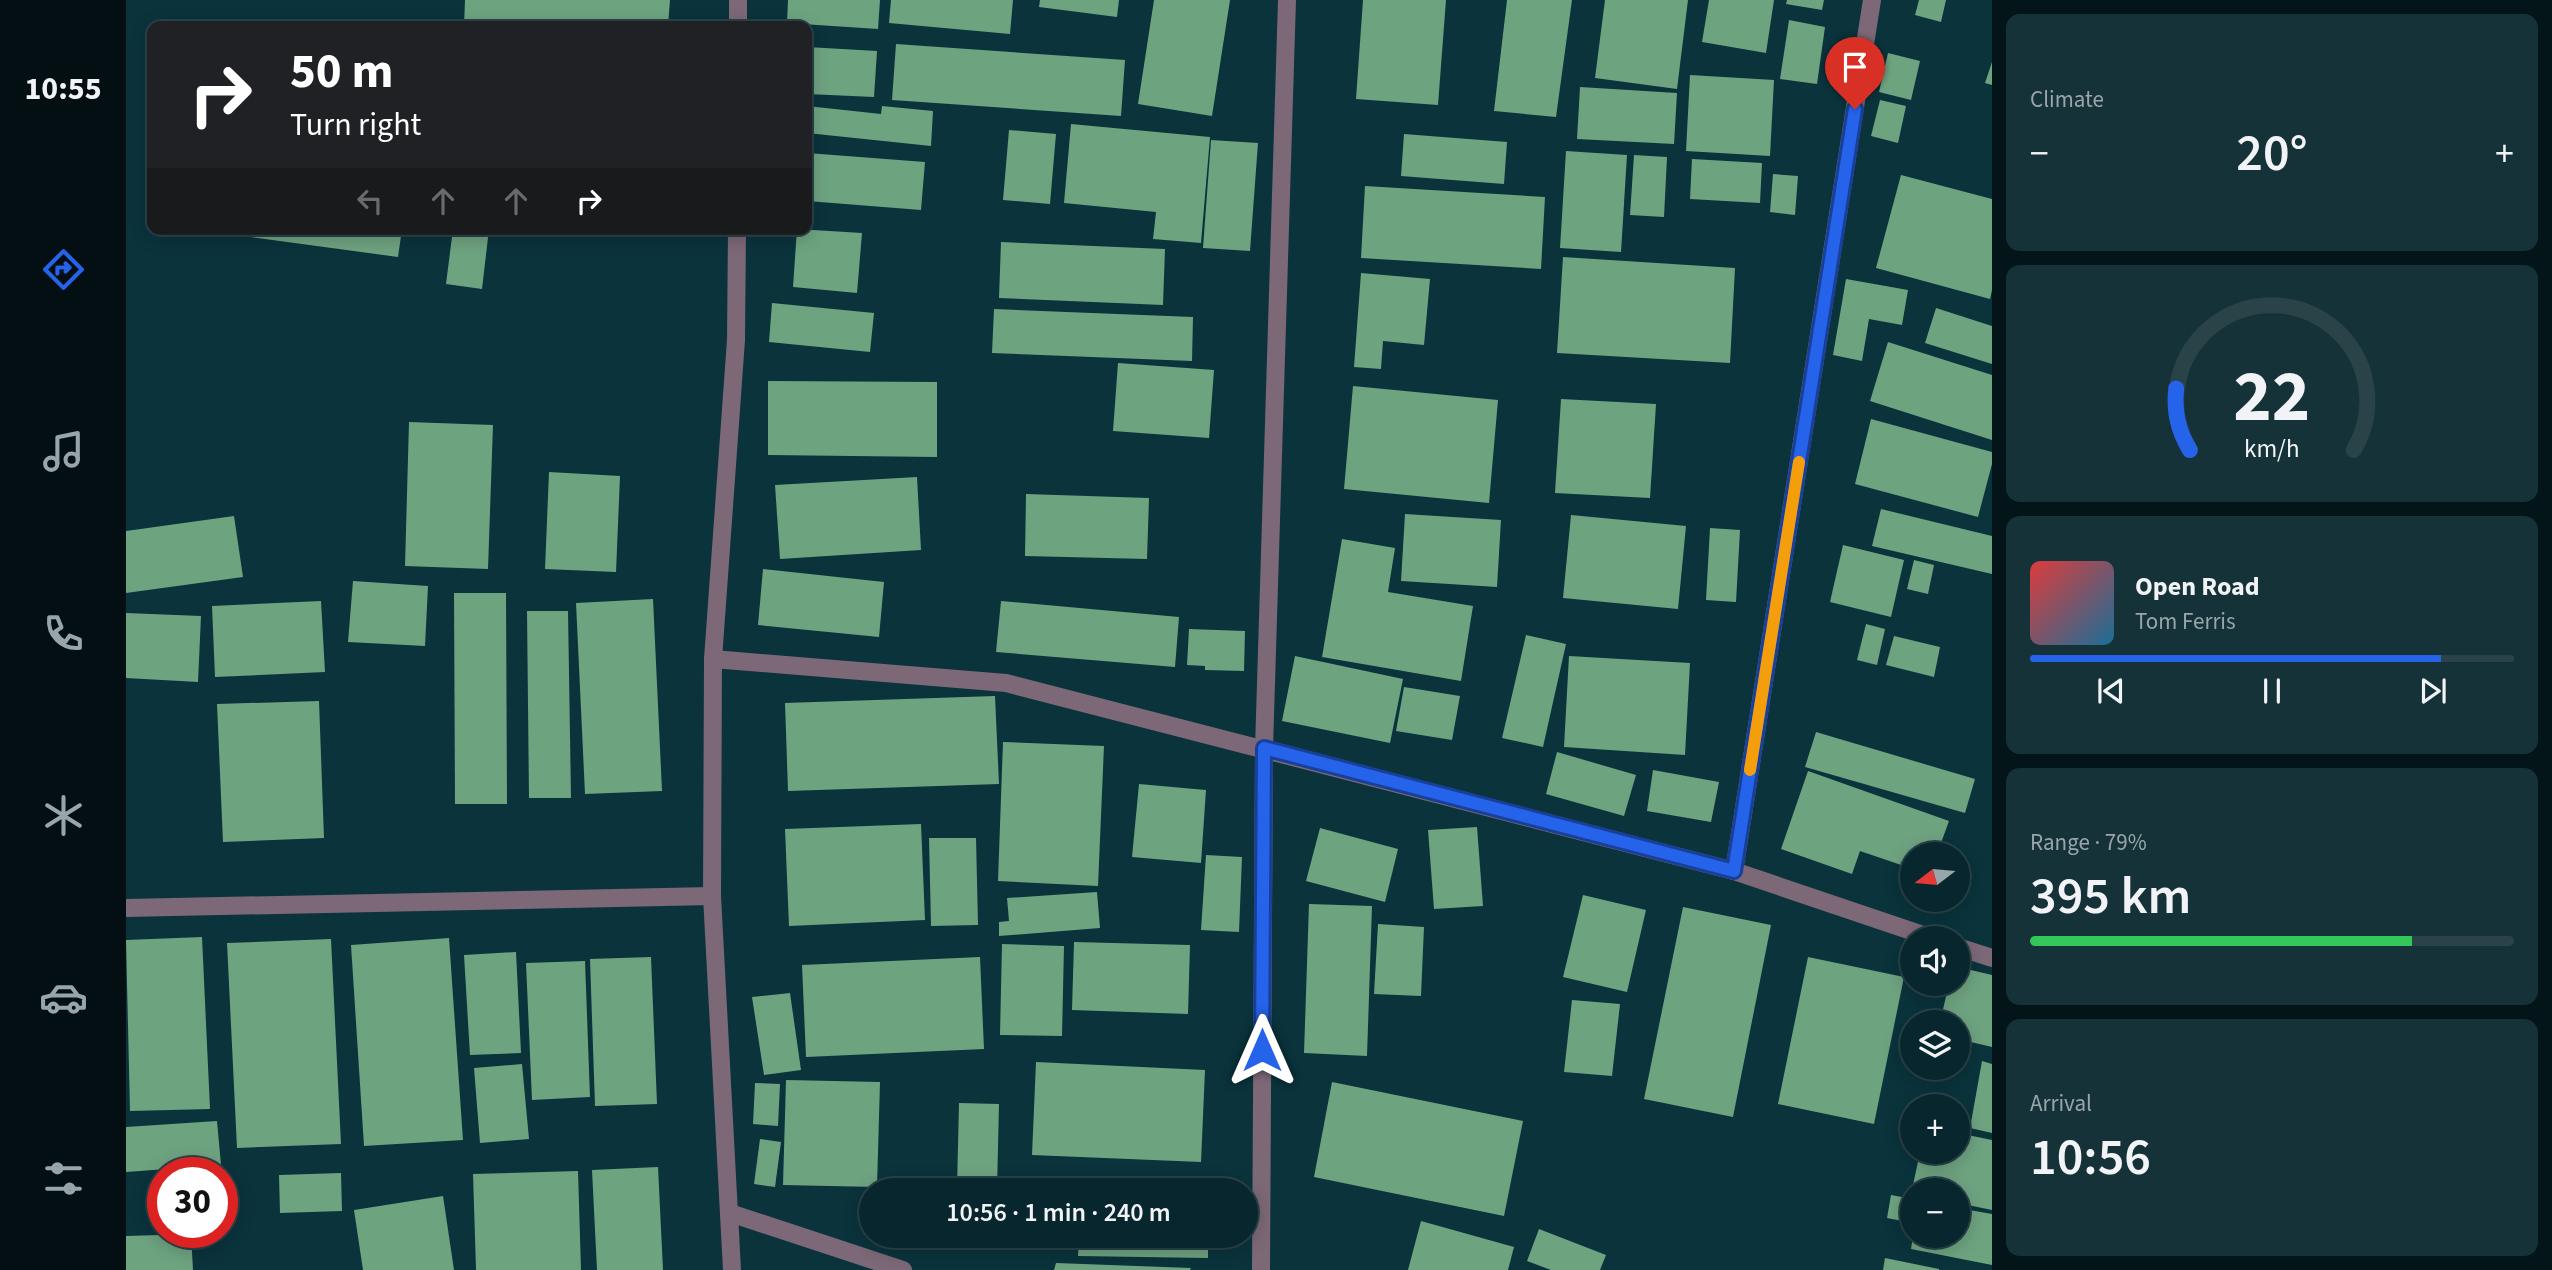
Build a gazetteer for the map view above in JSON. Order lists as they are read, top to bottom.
{
  "north": "left",
  "page": {
    "tabs": "10:55",
    "tile": [
      "Climate",
      ["Range · 79%", "395 km"],
      ["Arrival", "10:56"]
    ],
    "turn": ["50 m", "Turn right"],
    "heat": ["−", "20°", "+"],
    "song": ["Open Road", "Tom Ferris"],
    "map_buttons": ["+", "−"],
    "limit": "30",
    "trip": "10:56 · 1 min · 240 m",
    "gauge": ["22", "km/h"]
  }
}
